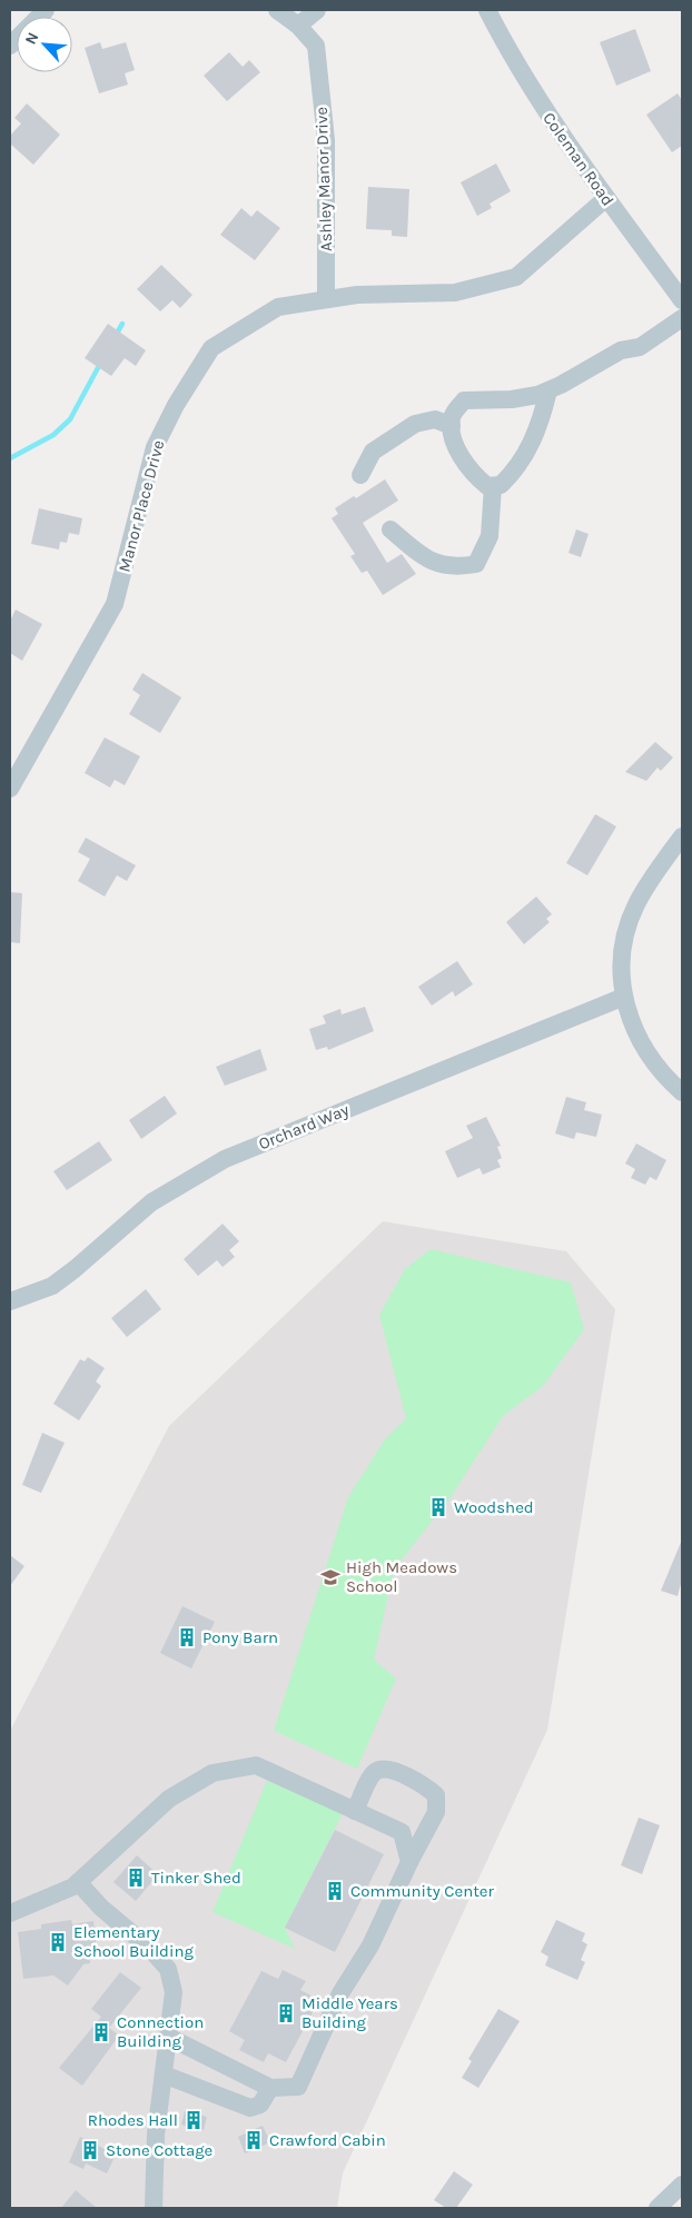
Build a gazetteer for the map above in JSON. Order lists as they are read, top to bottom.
{
  "streets": {
    "street": [
      "Coleman Road",
      "Ashley Manor Drive",
      "Manor Place Drive",
      "Orchard Way"
    ]
  },
  "crossings": [
    ["Coleman Road", "Manor Place Drive"],
    ["Ashley Manor Drive", "Manor Place Drive"]
  ],
  "places": {
    "building": [
      "Woodshed",
      "Pony Barn",
      "Tinker Shed",
      "Community Center",
      "Elementary School Building",
      "Middle Years Building",
      "Connection Building",
      "Rhodes Hall",
      "Crawford Cabin",
      "Stone Cottage"
    ],
    "school or university": ["High Meadows School"]
  },
  "north": "top left"
}
